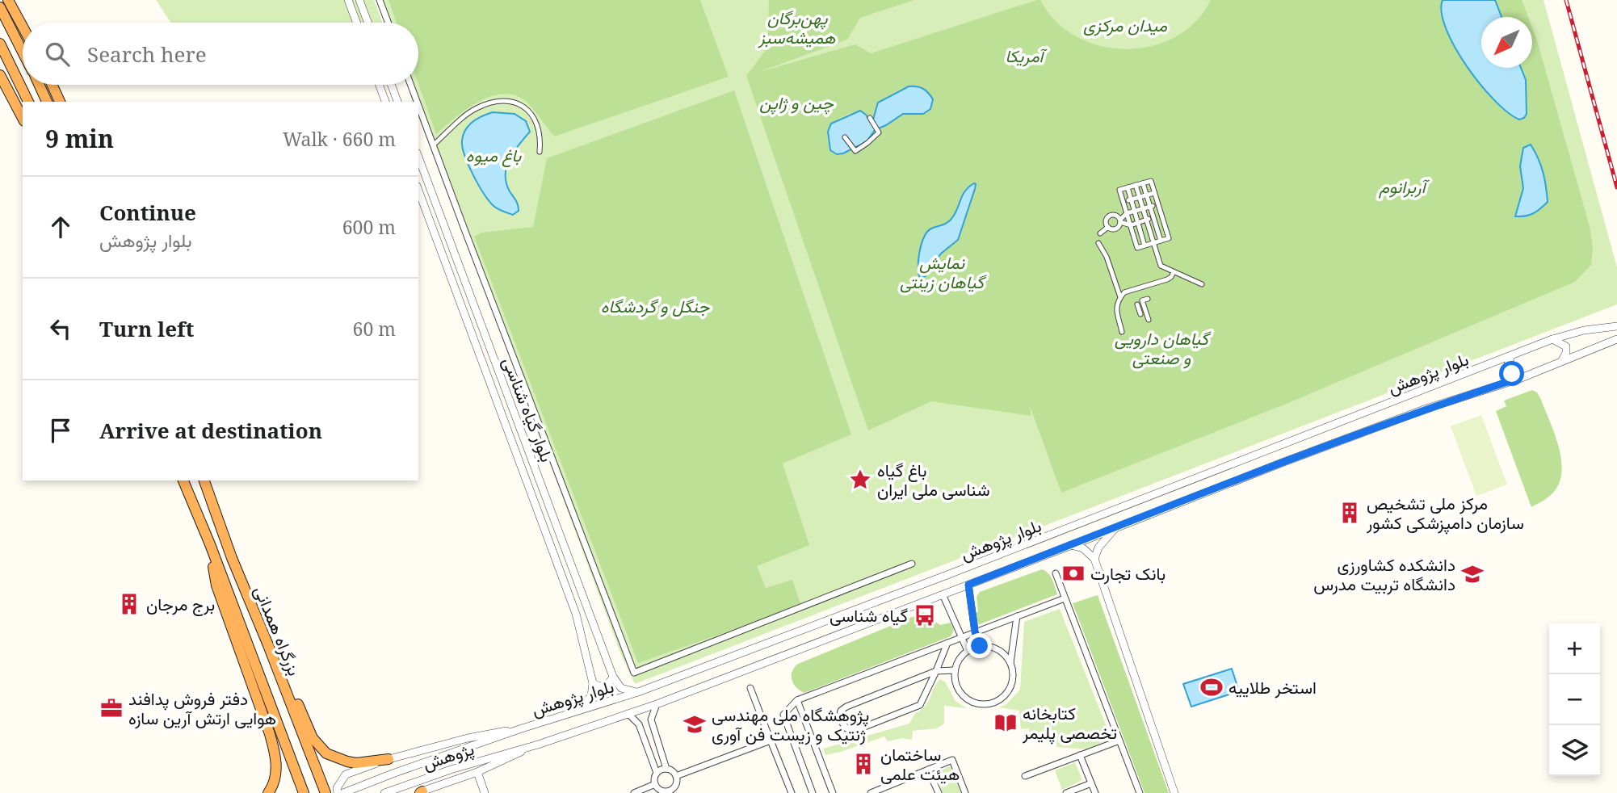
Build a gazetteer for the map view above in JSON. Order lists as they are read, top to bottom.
{
  "streets": {
    "highway": ["بزرگراه همدانی"],
    "street": ["بلوار پژوهش", "بلوار گیاه شناسی", "پژوهش"]
  },
  "crossings": [
    ["بلوار پژوهش", "پژوهش"]
  ],
  "parks": [
    "پهن‌برگان همیشه‌سبز",
    "میدان مرکزی",
    "آمریکا",
    "چین و ژاپن",
    "باغ میوه",
    "آربرانوم",
    "نمایش گیاهان زینتی",
    "جنگل و گردشگاه",
    "گیاهان دارویی و صنعتی"
  ],
  "places": {
    "place": ["باغ گیاه‌ شناسی ملی ایران"],
    "building": ["مرکز ملی تشخیص سازمان دامپزشکی کشور", "برج مرجان", "ساختمان هیئت علمی"],
    "bank": ["بانک تجارت"],
    "school or university": ["دانشکده کشاورزی دانشگاه تربیت مدرس", "پژوهشگاه ملی مهندسی ژنتیک و زیست فن آوری"],
    "bus stop": ["گیاه شناسی"],
    "sports": ["استخر طلاییه"],
    "office": ["دفتر فروش پدافند هوایی ارتش آرین سازه"],
    "library": ["کتابخانه تخصصی پلیمر"]
  },
  "north": "bottom left",
  "page": {
    "search": "Search here",
    "heading": ["9 min", "Walk · 660 m"],
    "list": [
      ["Continue", "بلوار پژوهش", "600 m"],
      ["Turn left", "60 m"],
      "Arrive at destination"
    ],
    "map_buttons": ["+", "−"]
  }
}
